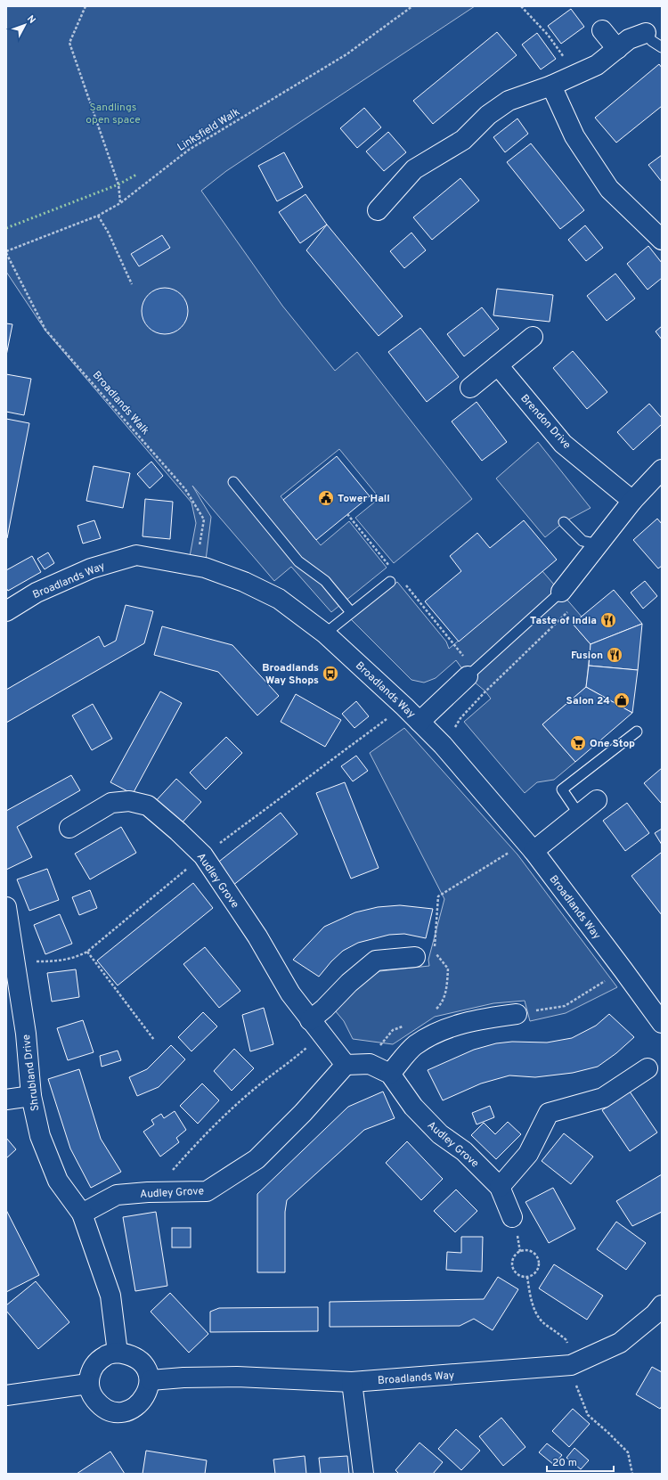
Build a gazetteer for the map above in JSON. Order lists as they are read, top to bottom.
{
  "streets": {
    "street": [
      "Brendon Drive",
      "Broadlands Way",
      "Audley Grove",
      "Shrubland Drive"
    ],
    "path": ["Linksfield Walk", "Broadlands Walk"]
  },
  "crossings": [
    ["Linksfield Walk", "Broadlands Walk"],
    ["Broadlands Walk", "Broadlands Way"],
    ["Broadlands Way", "Shrubland Drive"],
    ["Audley Grove", "Shrubland Drive"]
  ],
  "parks": ["Sandlings open space"],
  "places": {
    "public building": ["Tower Hall"],
    "restaurant": ["Taste of India", "Fusion"],
    "bus stop": ["Broadlands Way Shops"],
    "shop": ["Salon 24"],
    "supermarket": ["One Stop"]
  },
  "scale_bar": "20 m",
  "north": "top right"
}
